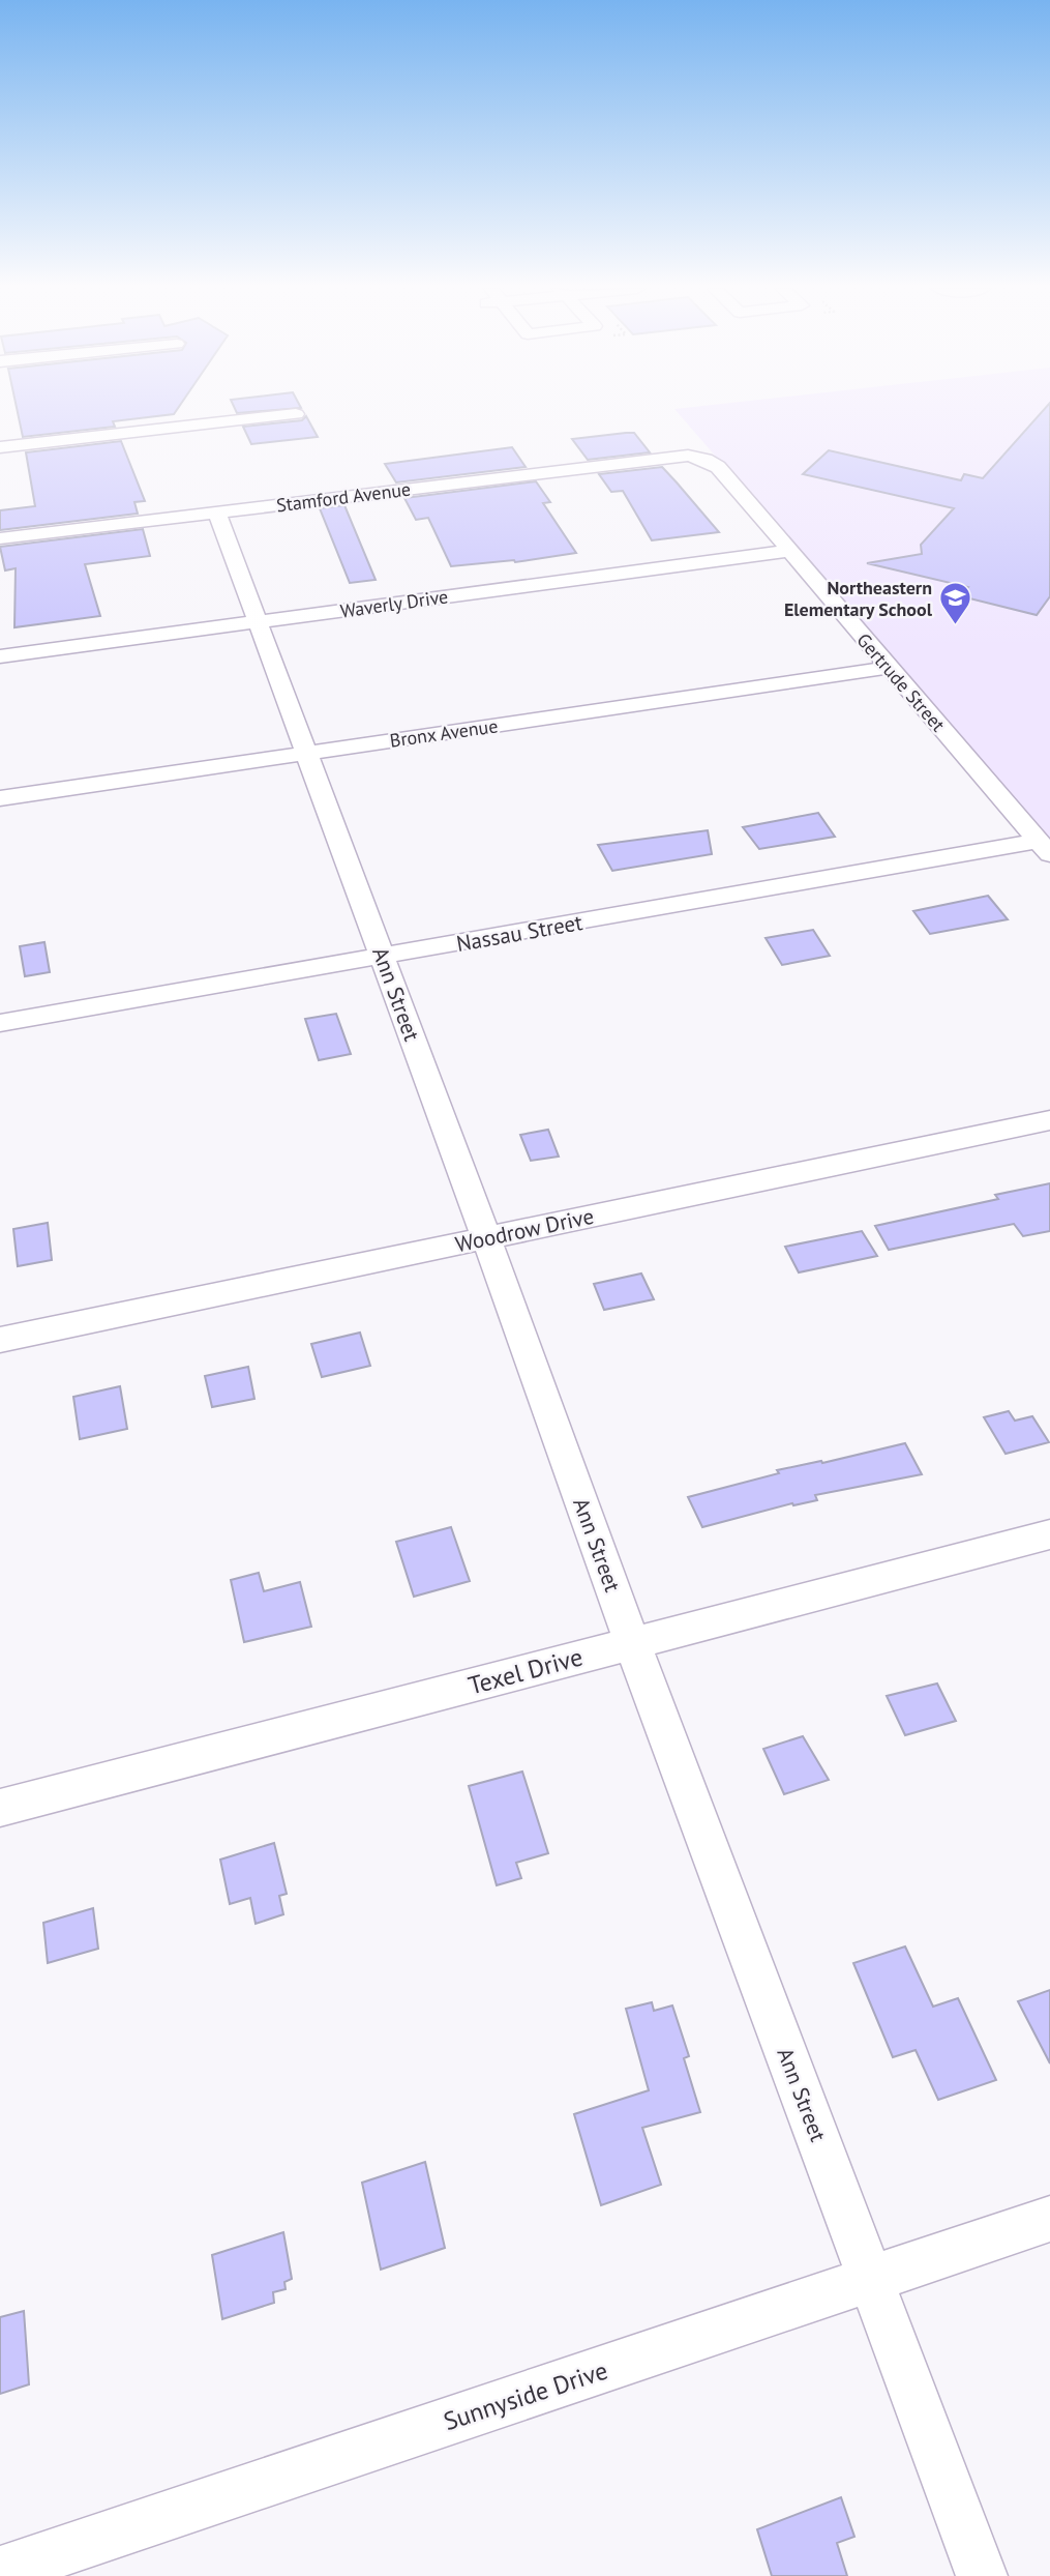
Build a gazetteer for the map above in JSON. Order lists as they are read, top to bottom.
{
  "streets": {
    "street": [
      "Stamford Avenue",
      "Waverly Drive",
      "Gertrude Street",
      "Bronx Avenue",
      "Nassau Street",
      "Ann Street",
      "Woodrow Drive",
      "Texel Drive",
      "Sunnyside Drive"
    ]
  },
  "crossings": [
    ["Stamford Avenue", "Gertrude Street"],
    ["Stamford Avenue", "Ann Street"],
    ["Waverly Drive", "Gertrude Street"],
    ["Waverly Drive", "Ann Street"],
    ["Gertrude Street", "Bronx Avenue"],
    ["Gertrude Street", "Nassau Street"],
    ["Bronx Avenue", "Ann Street"],
    ["Nassau Street", "Ann Street"],
    ["Ann Street", "Woodrow Drive"],
    ["Ann Street", "Texel Drive"],
    ["Ann Street", "Sunnyside Drive"]
  ],
  "places": {
    "school or university": ["Northeastern Elementary School"]
  }
}
